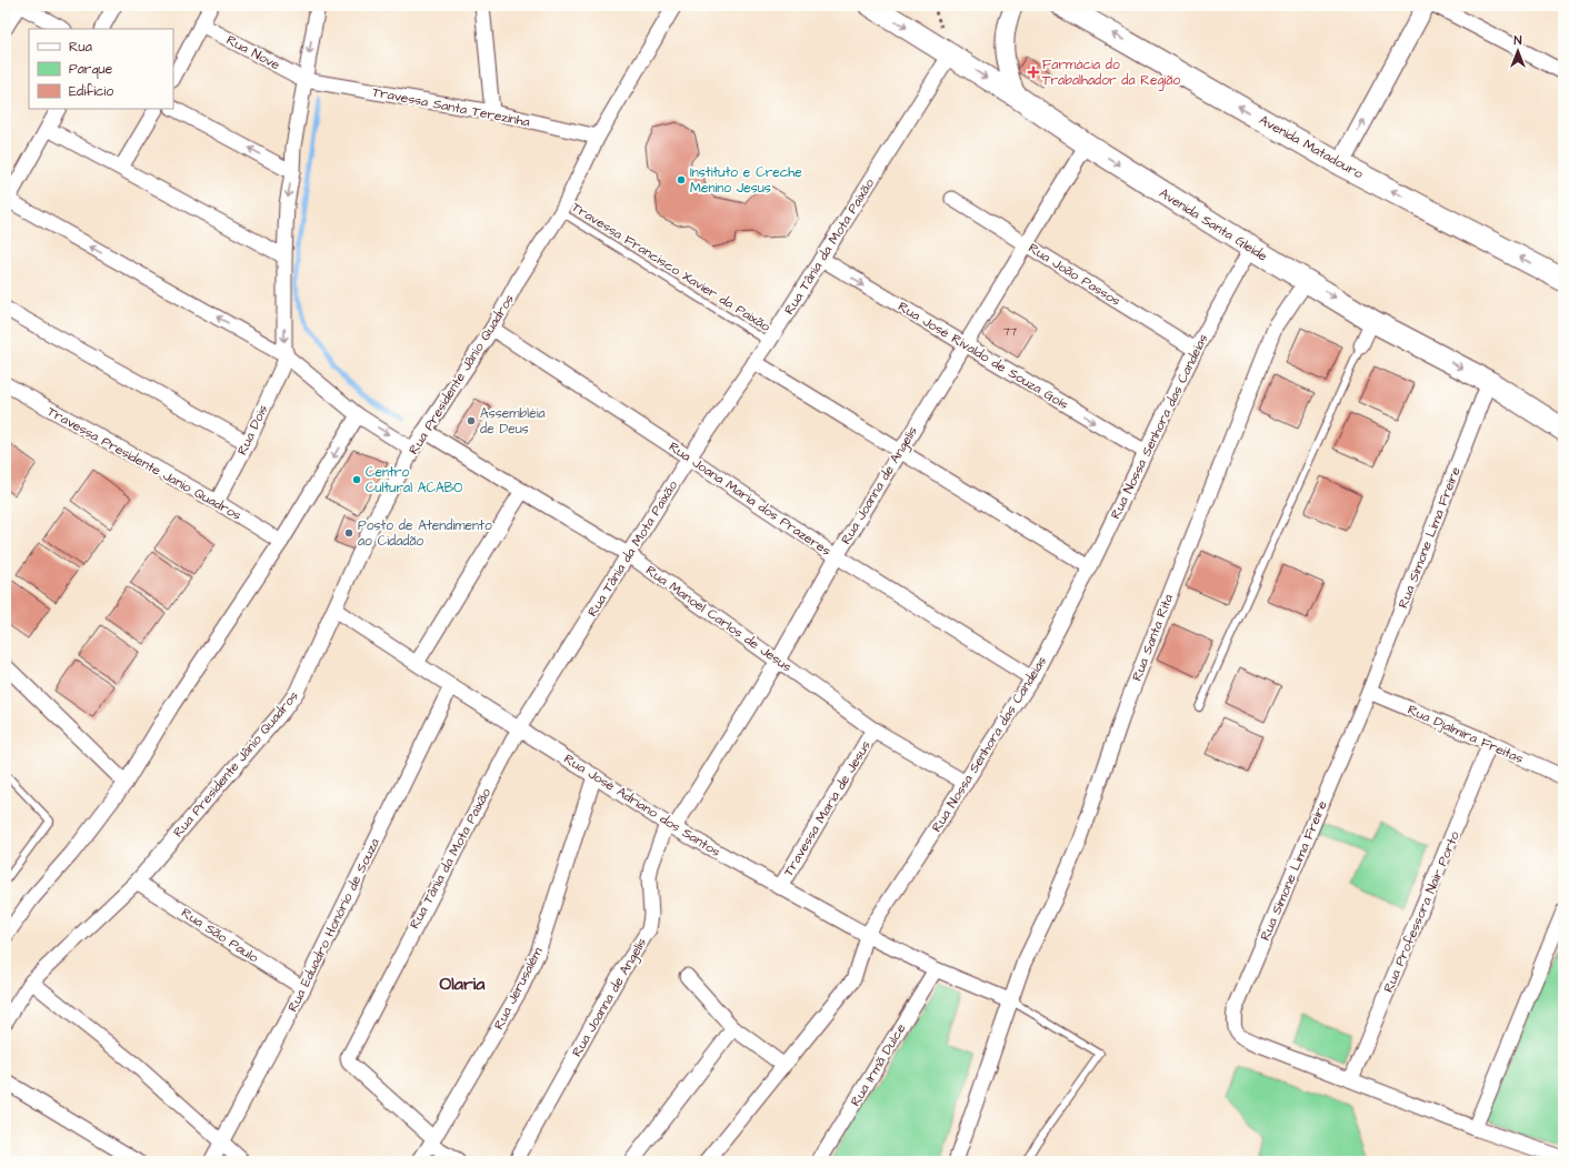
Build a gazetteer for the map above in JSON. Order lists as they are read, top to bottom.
{
  "streets": {
    "main road": ["Avenida Matadouro", "Avenida Santa Gleide"],
    "street": [
      "Rua Nove",
      "Travessa Santa Terezinha",
      "Rua Tânia da Mota Paixão",
      "Rua João Passos",
      "Rua José Rivaldo de Souza Goís",
      "Rua Presidente Jânio Quadros",
      "Rua Nossa Senhora das Candeias",
      "Rua Dois",
      "Travessa Presidente Janio Quadros",
      "Rua Joanna de Angelis",
      "Rua Joana Maria dos Prazeres",
      "Rua Simone Lima Freire",
      "Rua Manoel Carlos de Jesus",
      "Rua Santa Rita",
      "Rua Djalmira Freitas",
      "Rua José Adriano dos Santos",
      "Travessa Maria de Jesus",
      "Rua Professora Nair Porto",
      "Rua Eduadro Honório de Souza",
      "Rua São Paulo",
      "Rua Jerusalém",
      "Rua Irmã Dulce"
    ],
    "lane": ["Travessa Francisco Xavier da Paixão"]
  },
  "crossings": [
    ["Rua Nove", "Travessa Santa Terezinha"],
    ["Travessa Santa Terezinha", "Rua Presidente Jânio Quadros"],
    ["Avenida Santa Gleide", "Rua Tânia da Mota Paixão"],
    ["Avenida Santa Gleide", "Rua Nossa Senhora das Candeias"],
    ["Avenida Santa Gleide", "Rua Joanna de Angelis"],
    ["Avenida Santa Gleide", "Rua Simone Lima Freire"],
    ["Avenida Santa Gleide", "Rua Santa Rita"],
    ["Rua Tânia da Mota Paixão", "Travessa Francisco Xavier da Paixão"],
    ["Rua Tânia da Mota Paixão", "Rua José Rivaldo de Souza Goís"],
    ["Rua Tânia da Mota Paixão", "Rua Joana Maria dos Prazeres"],
    ["Rua Tânia da Mota Paixão", "Rua Manoel Carlos de Jesus"],
    ["Rua Tânia da Mota Paixão", "Rua José Adriano dos Santos"],
    ["Rua Tânia da Mota Paixão", "Rua Jerusalém"],
    ["Travessa Francisco Xavier da Paixão", "Rua Presidente Jânio Quadros"],
    ["Rua João Passos", "Rua Nossa Senhora das Candeias"],
    ["Rua João Passos", "Rua Joanna de Angelis"],
    ["Rua José Rivaldo de Souza Goís", "Rua Nossa Senhora das Candeias"],
    ["Rua José Rivaldo de Souza Goís", "Rua Joanna de Angelis"],
    ["Rua Presidente Jânio Quadros", "Rua Joana Maria dos Prazeres"],
    ["Rua Presidente Jânio Quadros", "Rua Manoel Carlos de Jesus"],
    ["Rua Presidente Jânio Quadros", "Rua José Adriano dos Santos"],
    ["Rua Presidente Jânio Quadros", "Rua São Paulo"],
    ["Rua Nossa Senhora das Candeias", "Rua Joana Maria dos Prazeres"],
    ["Rua Nossa Senhora das Candeias", "Rua Manoel Carlos de Jesus"],
    ["Rua Nossa Senhora das Candeias", "Rua José Adriano dos Santos"],
    ["Rua Dois", "Travessa Presidente Janio Quadros"],
    ["Rua Joanna de Angelis", "Rua Joana Maria dos Prazeres"],
    ["Rua Joanna de Angelis", "Rua Manoel Carlos de Jesus"],
    ["Rua Joanna de Angelis", "Rua José Adriano dos Santos"],
    ["Rua Simone Lima Freire", "Rua Djalmira Freitas"],
    ["Rua Simone Lima Freire", "Rua Professora Nair Porto"],
    ["Rua Manoel Carlos de Jesus", "Travessa Maria de Jesus"],
    ["Rua Santa Rita", "Rua José Adriano dos Santos"],
    ["Rua Djalmira Freitas", "Rua Professora Nair Porto"],
    ["Rua José Adriano dos Santos", "Travessa Maria de Jesus"],
    ["Rua José Adriano dos Santos", "Rua Eduadro Honório de Souza"],
    ["Rua José Adriano dos Santos", "Rua Jerusalém"],
    ["Rua José Adriano dos Santos", "Rua Irmã Dulce"],
    ["Rua Eduadro Honório de Souza", "Rua São Paulo"]
  ],
  "one_way": ["Avenida Matadouro", "Avenida Santa Gleide"],
  "districts": ["Olaria"],
  "places": {
    "health": ["Farmácia do Trabalhador da Região"],
    "other": [
      "Instituto e Creche Menino Jesus",
      "Assembléia de Deus",
      "Centro Cultural ACABO",
      "Posto de Atendimento ao Cidadão"
    ]
  },
  "house_numbers": ["77"],
  "legend": ["Rua", "Parque", "Edifício"],
  "north": "top"
}
